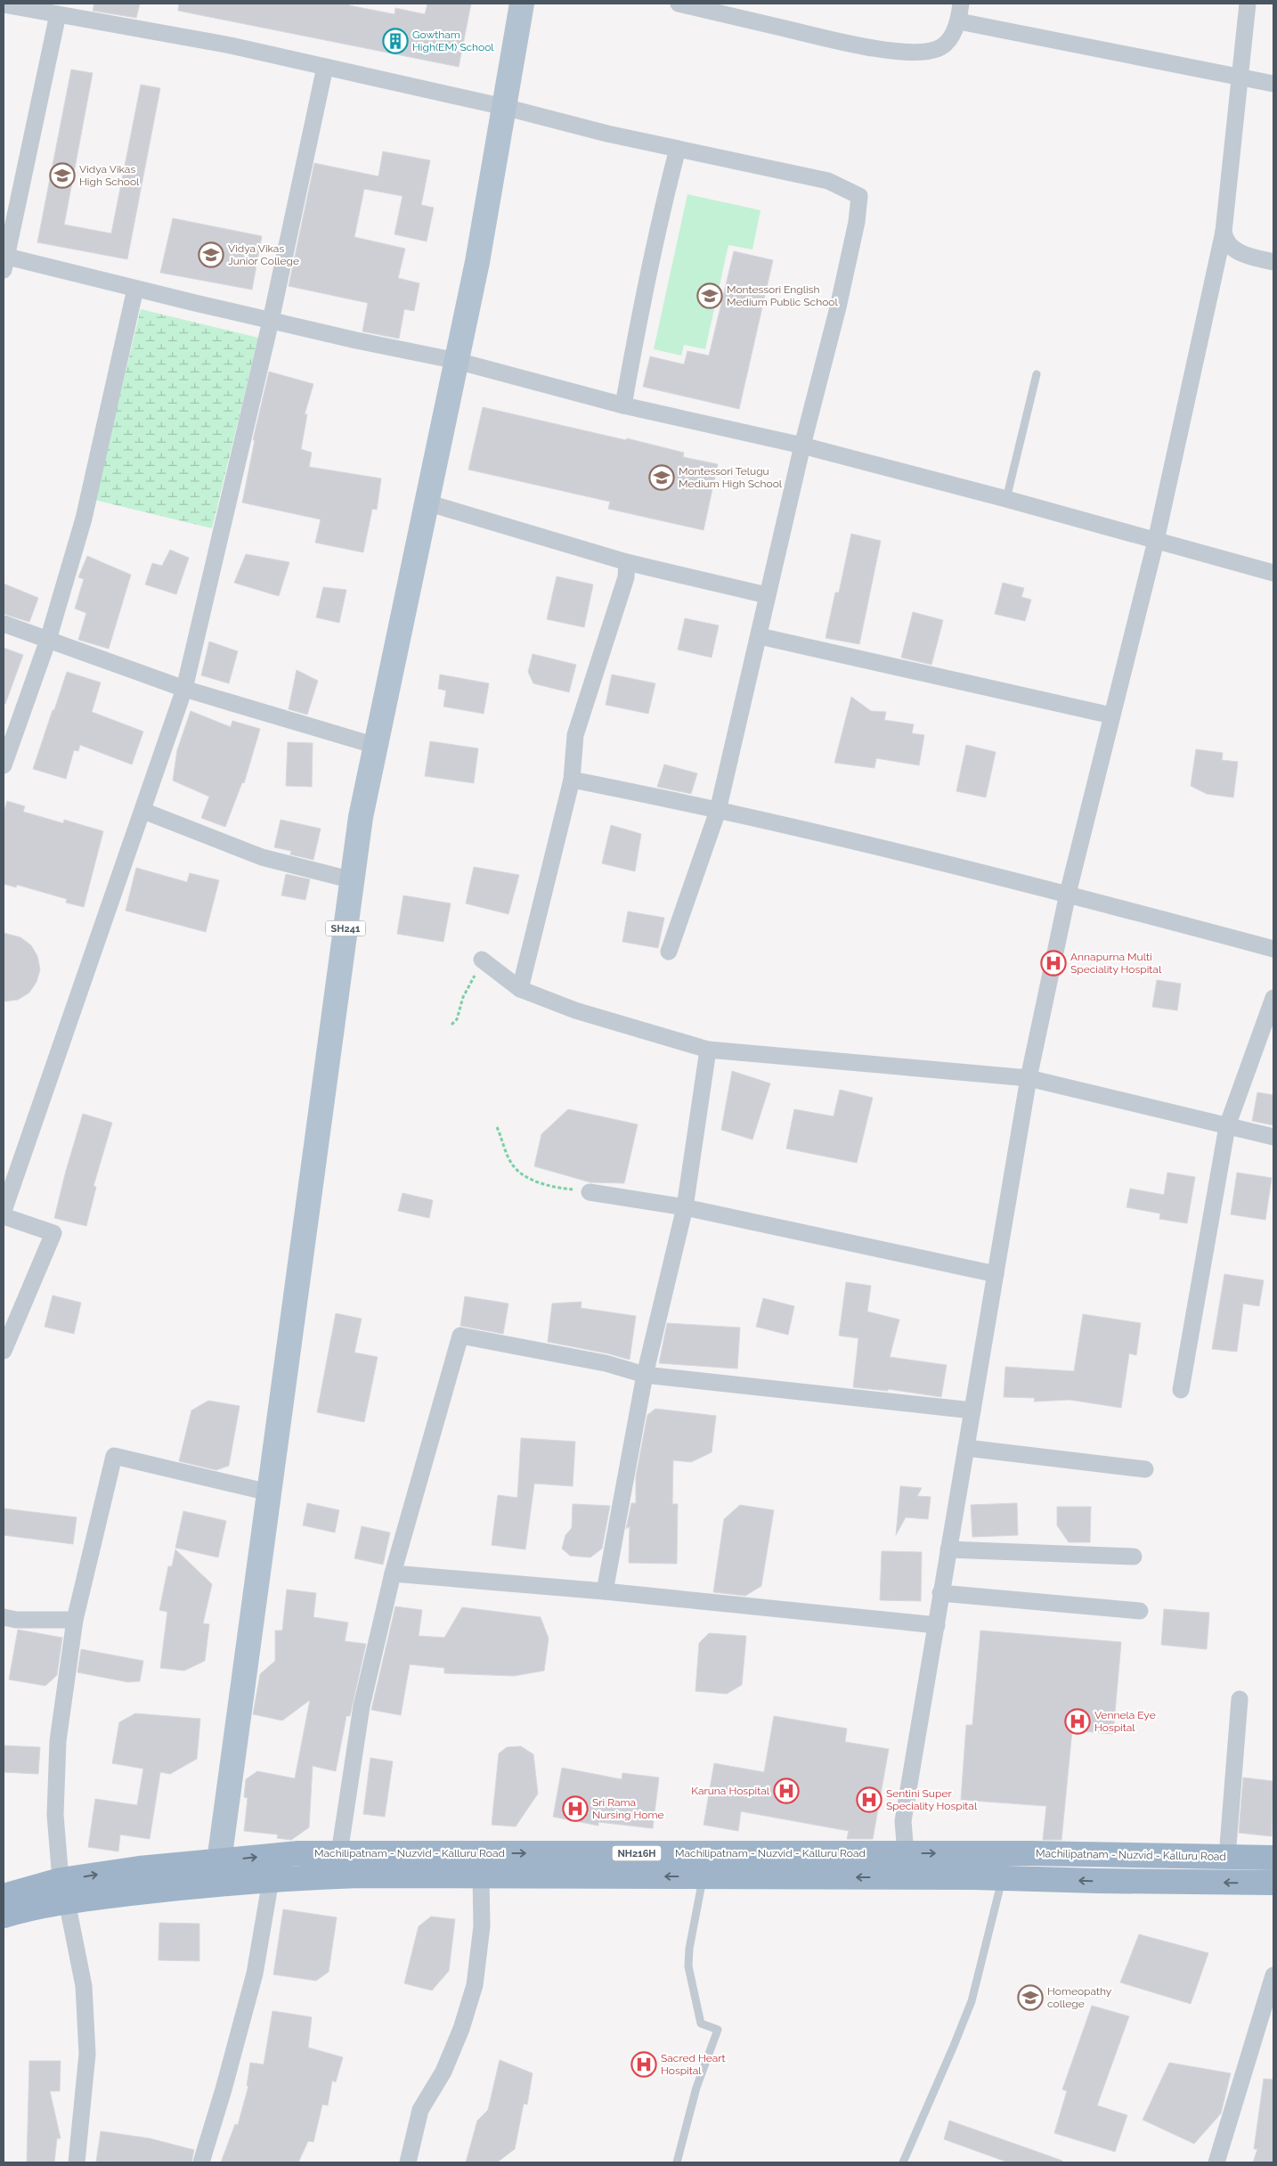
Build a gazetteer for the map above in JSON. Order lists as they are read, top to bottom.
{
  "streets": {
    "highway": ["Machilipatnam - Nuzvid - Kalluru Road", "NH216H"],
    "main road": ["SH241"]
  },
  "crossings": [
    ["SH241", "Machilipatnam - Nuzvid - Kalluru Road"]
  ],
  "places": {
    "building": ["Gowtham High(EM) School"],
    "school or university": [
      "Vidya Vikas High School",
      "Vidya Vikas Junior College",
      "Montessori English Medium Public School",
      "Montessori Telugu Medium High School",
      "Homeopathy college"
    ],
    "hospital": [
      "Annapurna Multi Speciality Hospital",
      "Vennela Eye Hospital",
      "Karuna Hospital",
      "Sentini Super Speciality Hospital",
      "Sri Rama Nursing Home",
      "Sacred Heart Hospital"
    ]
  }
}
